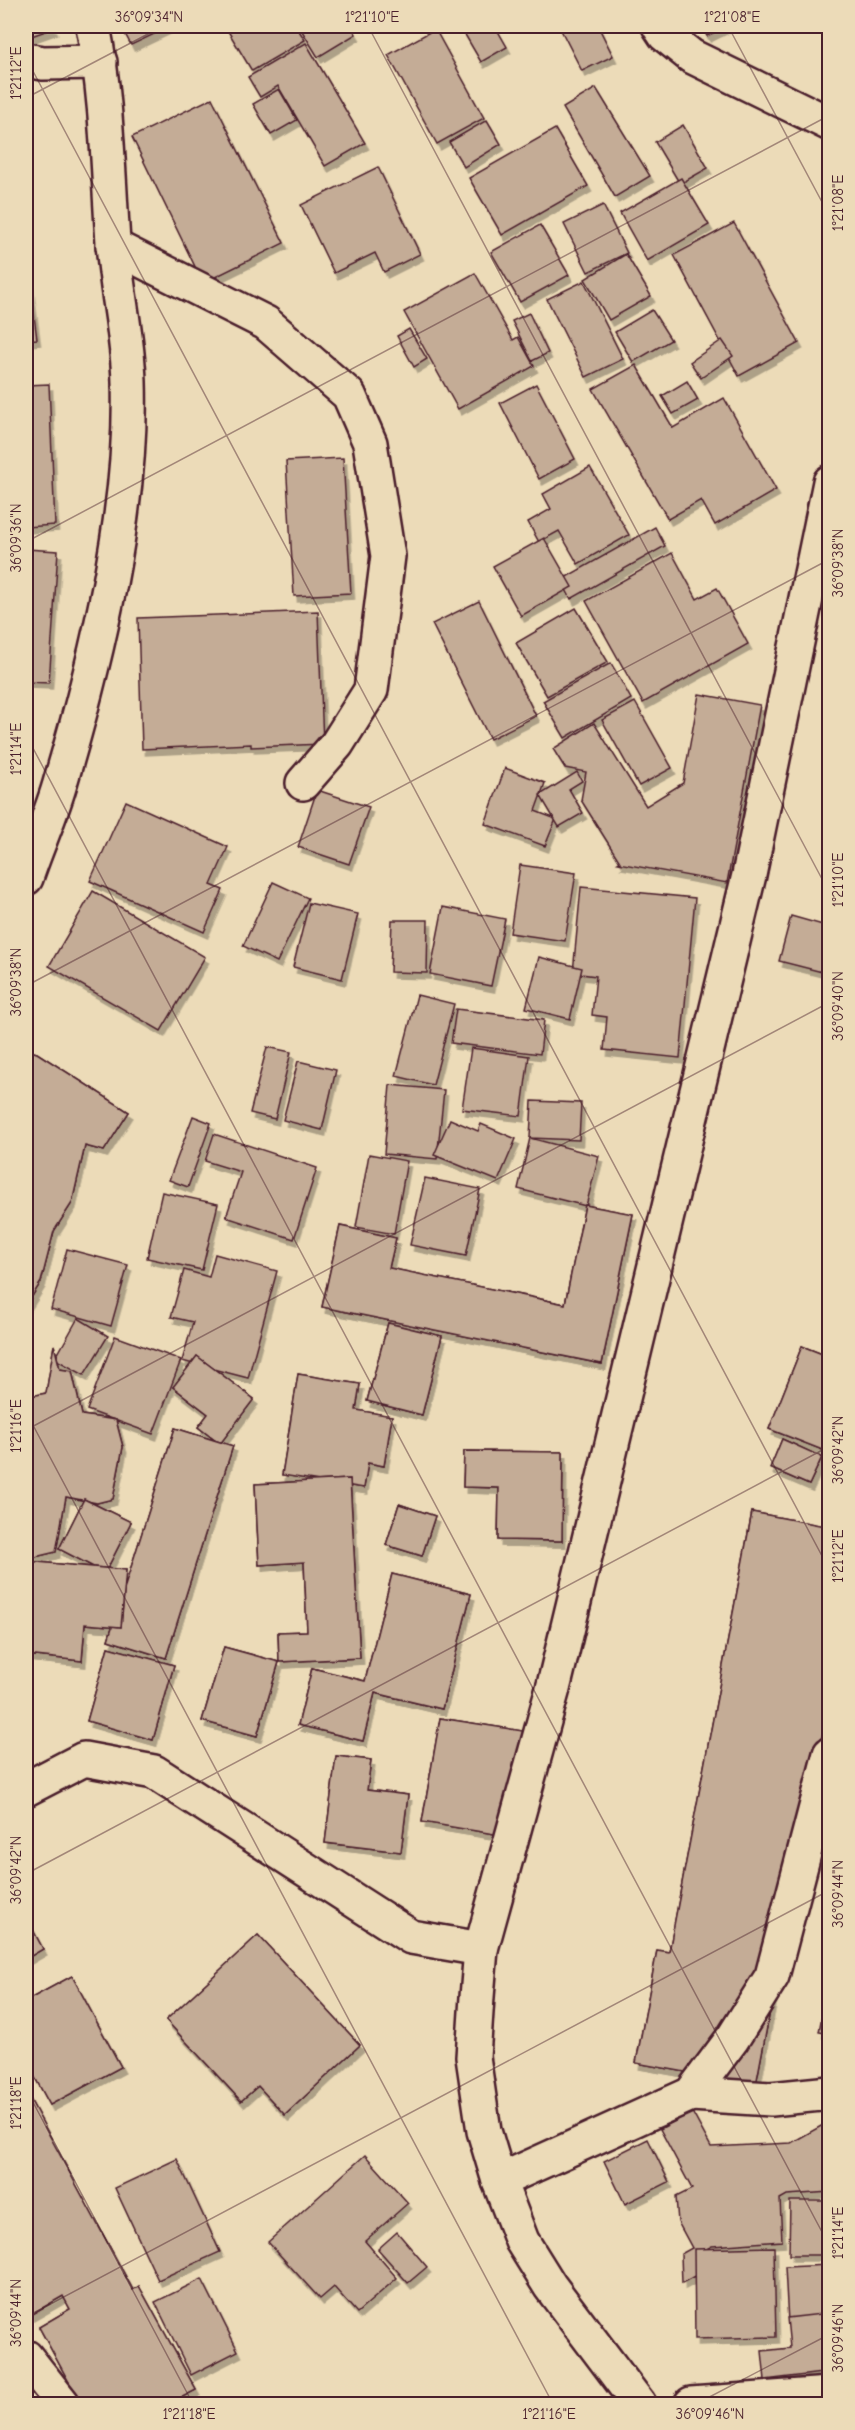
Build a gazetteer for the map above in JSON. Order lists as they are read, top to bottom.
{
  "coordinates": [
    "36°09'34\"N",
    "1°21'10\"E",
    "1°21'08\"E",
    "1°21'12\"E",
    "36°09'36\"N",
    "36°09'38\"N",
    "1°21'14\"E",
    "36°09'40\"N",
    "1°21'16\"E",
    "36°09'42\"N",
    "36°09'44\"N",
    "1°21'18\"E",
    "36°09'46\"N"
  ]
}
